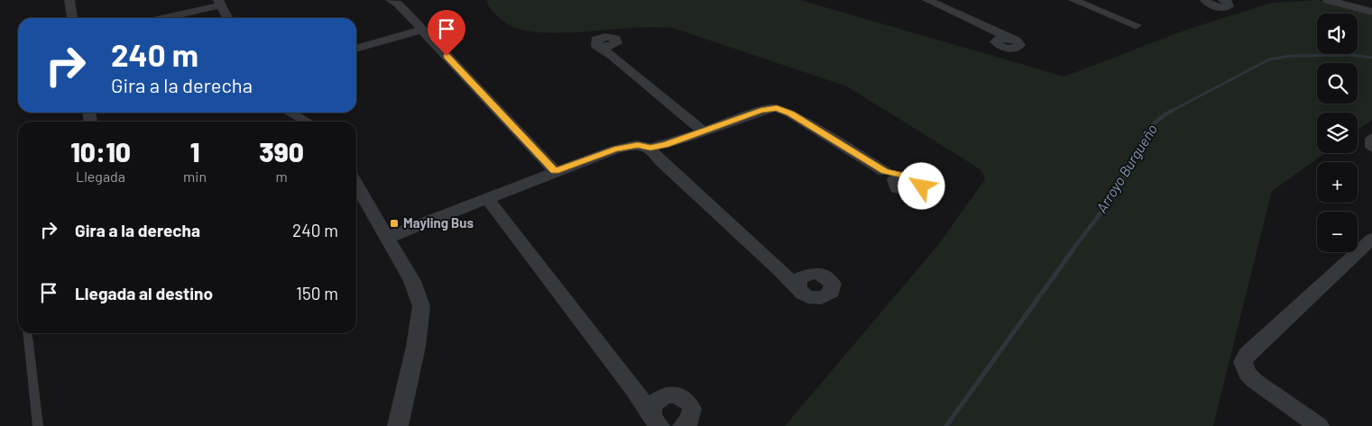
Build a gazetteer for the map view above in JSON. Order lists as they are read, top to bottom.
{
  "water": ["Arroyo Burgueño"],
  "places": {
    "transit": ["Mayling Bus"]
  },
  "page": {
    "map_buttons": ["+", "−"],
    "turn": ["240 m", "Gira a la derecha"],
    "eta": [
      "10:10",
      "Llegada",
      "1",
      "min",
      "390",
      "m"
    ],
    "list": [
      {
        "name": "Gira a la derecha",
        "value": "240 m"
      },
      {
        "name": "Llegada al destino",
        "value": "150 m"
      }
    ]
  }
}
